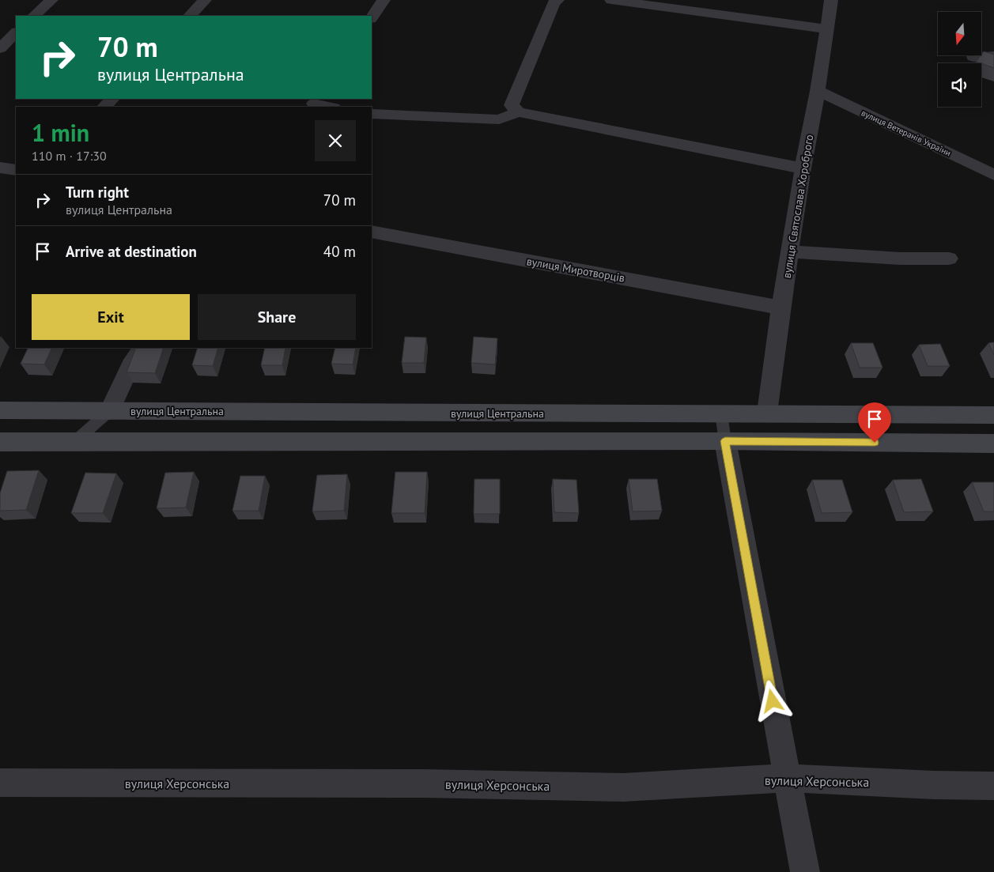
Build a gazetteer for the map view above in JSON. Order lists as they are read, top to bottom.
{
  "streets": {
    "street": [
      "вулиця Ветеранів України",
      "вулиця Святослава Хороброго",
      "вулиця Миротворців",
      "вулиця Центральна",
      "вулиця Херсонська"
    ]
  },
  "crossings": [
    ["вулиця Ветеранів України", "вулиця Святослава Хороброго"],
    ["вулиця Святослава Хороброго", "вулиця Миротворців"],
    ["вулиця Святослава Хороброго", "вулиця Центральна"]
  ],
  "north": "bottom",
  "page": {
    "turn": ["70 m", "вулиця Центральна"],
    "heading": ["1 min", "110 m · 17:30"],
    "list": [
      {
        "name": "Turn right",
        "note": "вулиця Центральна",
        "value": "70 m"
      },
      {
        "name": "Arrive at destination",
        "value": "40 m"
      }
    ],
    "buttons": ["Exit", "Share"]
  }
}
